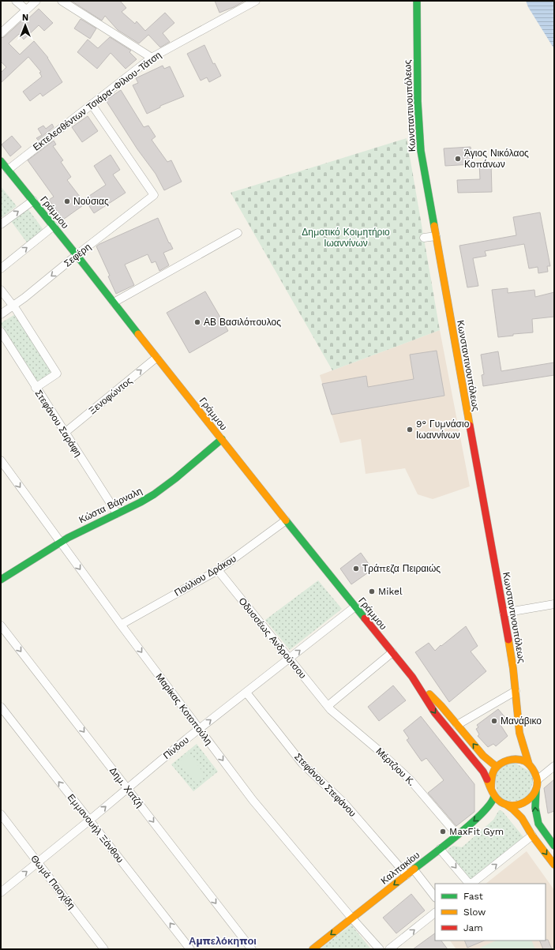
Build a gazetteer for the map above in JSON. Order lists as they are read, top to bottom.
{
  "streets": {
    "main road": [
      "Κωνσταντινουπόλεως",
      "Γράμμου",
      "Κώστα Βάρναλη",
      "Καλπακίου"
    ],
    "street": [
      "Εκτελεσθέντων Τσιάρα-Φίλιου-Τάτση",
      "Σεφέρη",
      "Ξενοφώντος",
      "Στεφάνου Σαράφη",
      "Πούλιου Δράκου",
      "Οδυσσέως Ανδρούτσου",
      "Μαρίκας Κοτοπούλη",
      "Πίνδου",
      "Μέρτζιου Κ.",
      "Στεφάνου Στεφάνου",
      "Δημ. Χατζή",
      "Εμμανουήλ Ξάνθου",
      "Θωμά Πασχίδη"
    ]
  },
  "crossings": [
    ["Εκτελεσθέντων Τσιάρα-Φίλιου-Τάτση", "Γράμμου"],
    ["Εκτελεσθέντων Τσιάρα-Φίλιου-Τάτση", "Σεφέρη"],
    ["Κωνσταντινουπόλεως", "Γράμμου"],
    ["Κωνσταντινουπόλεως", "Καλπακίου"],
    ["Γράμμου", "Σεφέρη"],
    ["Γράμμου", "Ξενοφώντος"],
    ["Γράμμου", "Κώστα Βάρναλη"],
    ["Γράμμου", "Πούλιου Δράκου"],
    ["Γράμμου", "Πίνδου"],
    ["Γράμμου", "Καλπακίου"],
    ["Ξενοφώντος", "Στεφάνου Σαράφη"],
    ["Στεφάνου Σαράφη", "Κώστα Βάρναλη"],
    ["Κώστα Βάρναλη", "Μαρίκας Κοτοπούλη"],
    ["Πούλιου Δράκου", "Οδυσσέως Ανδρούτσου"],
    ["Πούλιου Δράκου", "Μαρίκας Κοτοπούλη"],
    ["Οδυσσέως Ανδρούτσου", "Πίνδου"],
    ["Οδυσσέως Ανδρούτσου", "Μέρτζιου Κ."],
    ["Μαρίκας Κοτοπούλη", "Πίνδου"],
    ["Μαρίκας Κοτοπούλη", "Καλπακίου"],
    ["Πίνδου", "Στεφάνου Στεφάνου"],
    ["Πίνδου", "Δημ. Χατζή"],
    ["Πίνδου", "Εμμανουήλ Ξάνθου"],
    ["Πίνδου", "Θωμά Πασχίδη"],
    ["Μέρτζιου Κ.", "Καλπακίου"],
    ["Στεφάνου Στεφάνου", "Καλπακίου"]
  ],
  "one_way": [
    "Ξενοφώντος",
    "Μαρίκας Κοτοπούλη",
    "Δημ. Χατζή",
    "Εμμανουήλ Ξάνθου",
    "Καλπακίου"
  ],
  "districts": ["Αμπελόκηποι"],
  "parks": ["Δημοτικό Κοιμητήριο Ιωαννίνων"],
  "places": [
    "Άγιος Νικόλαος Κοπάνων",
    "Νούσιας",
    "ΑΒ Βασιλόπουλος",
    "9° Γυμνάσιο Ιωαννίνων",
    "Τράπεζα Πειραιώς",
    "Mikel",
    "Μανάβικο",
    "MaxFit Gym"
  ],
  "legend": ["Fast", "Slow", "Jam"],
  "north": "top"
}
